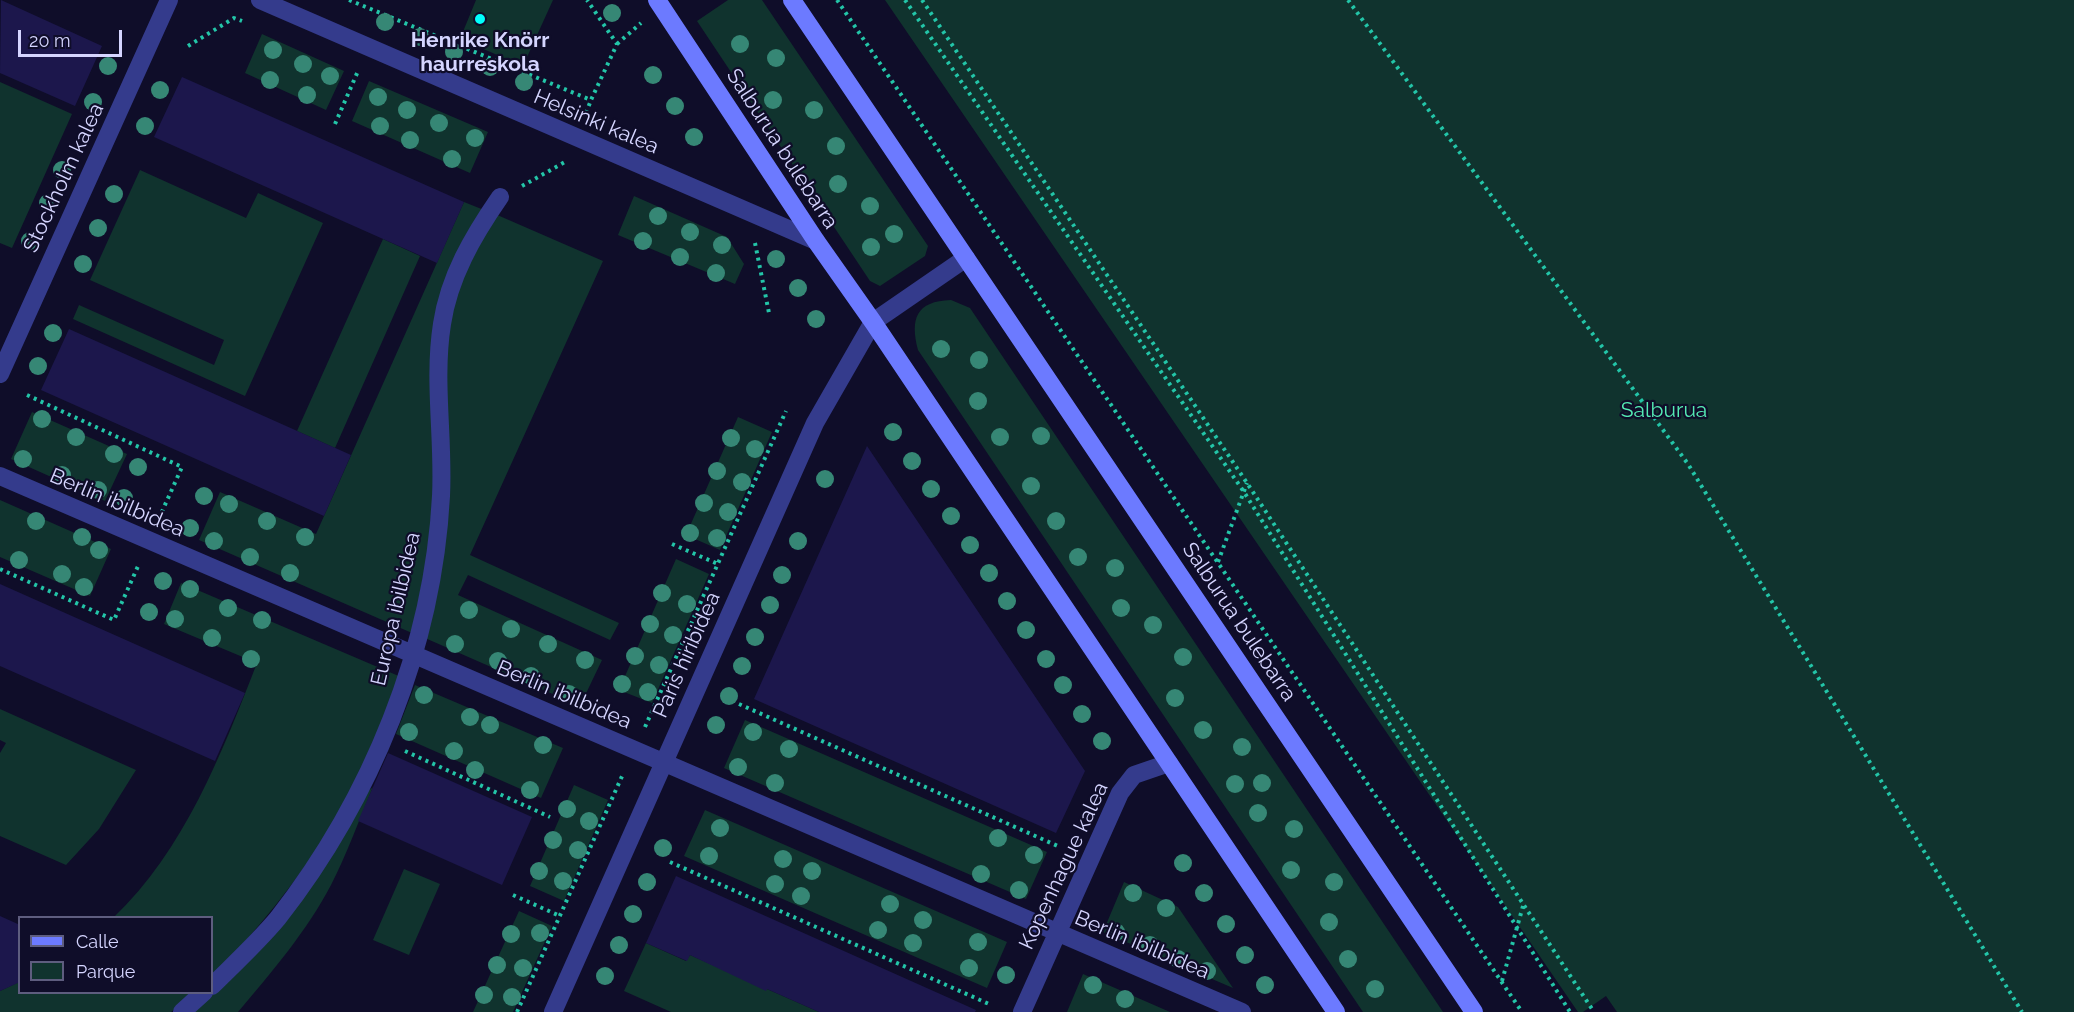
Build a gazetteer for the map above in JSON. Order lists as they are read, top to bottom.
{
  "streets": {
    "main road": ["Salburua bulebarra"],
    "street": [
      "Helsinki kalea",
      "Stockholm kalea",
      "Berlin ibilbidea",
      "Europa ibilbidea",
      "Paris hiribidea",
      "Kopenhague kalea"
    ]
  },
  "crossings": [
    ["Helsinki kalea", "Salburua bulebarra"],
    ["Salburua bulebarra", "Paris hiribidea"],
    ["Salburua bulebarra", "Kopenhague kalea"],
    ["Berlin ibilbidea", "Europa ibilbidea"],
    ["Berlin ibilbidea", "Paris hiribidea"],
    ["Berlin ibilbidea", "Kopenhague kalea"]
  ],
  "parks": ["Salburua"],
  "places": ["Henrike Knörr haurreskola"],
  "legend": ["Calle", "Parque"],
  "scale_bar": "20 m"
}
